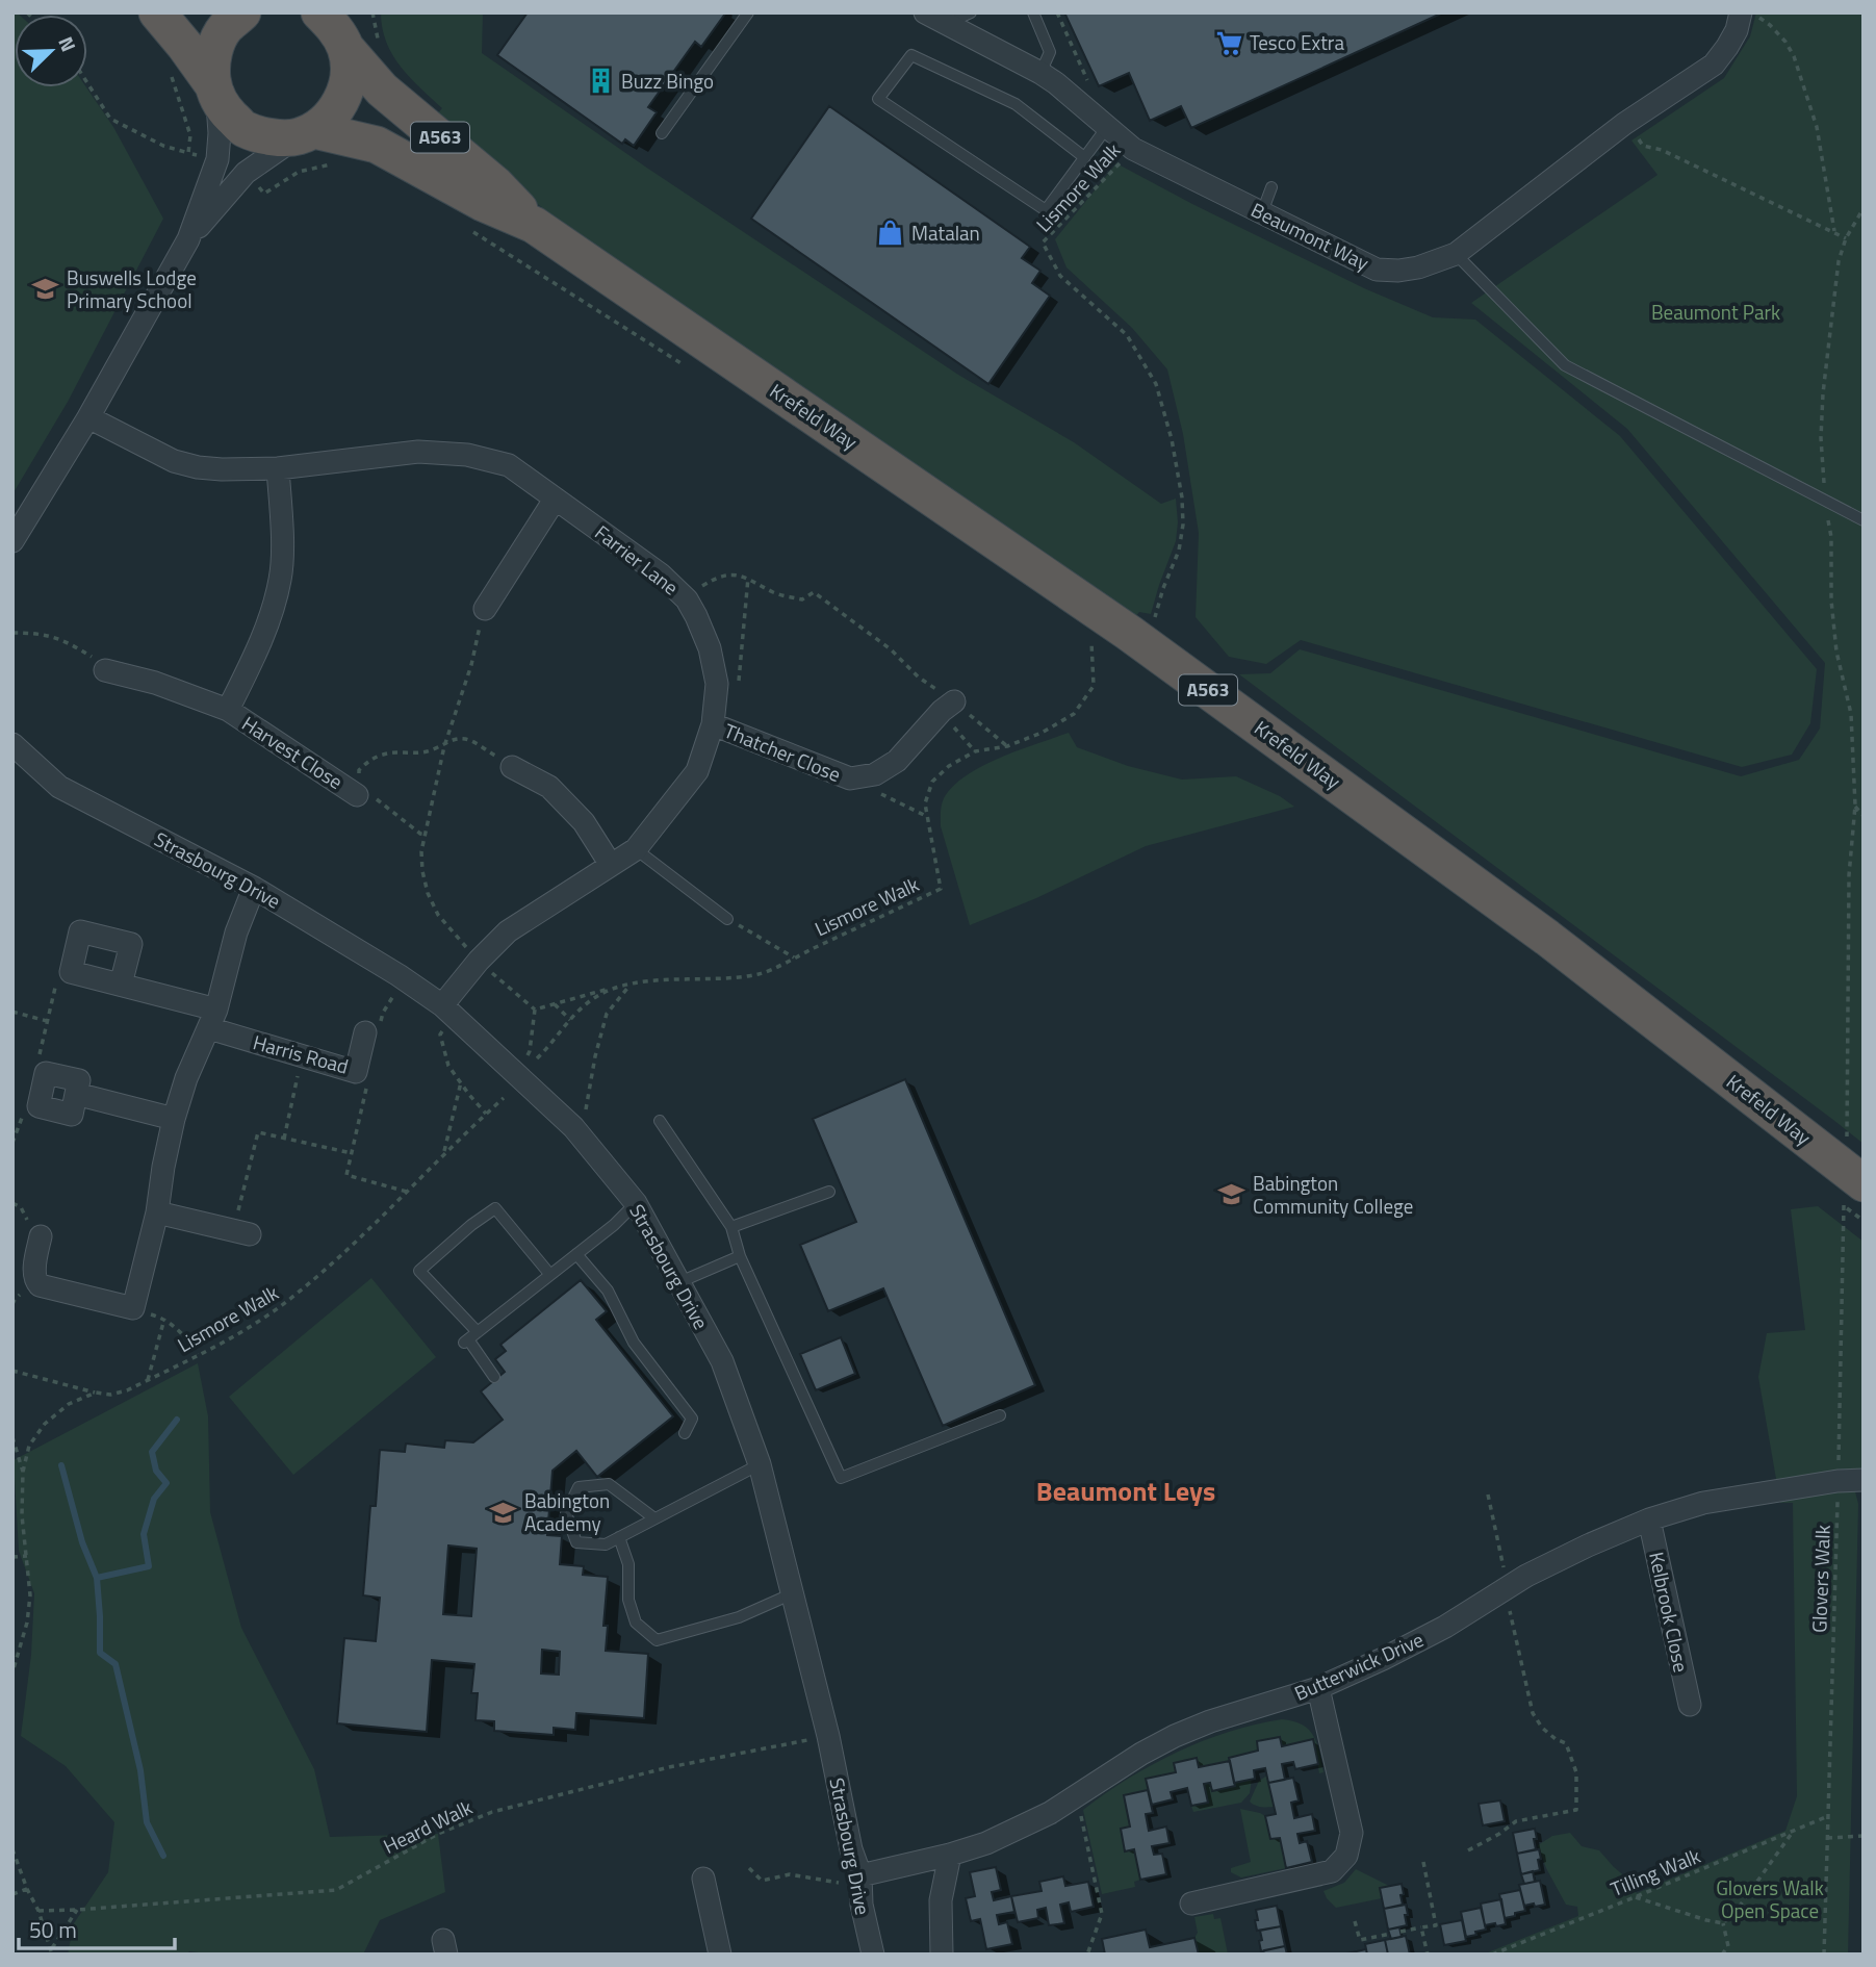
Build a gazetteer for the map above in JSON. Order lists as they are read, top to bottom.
{
  "streets": {
    "highway": ["A563", "Krefeld Way"],
    "street": [
      "Beaumont Way",
      "Farrier Lane",
      "Harvest Close",
      "Thatcher Close",
      "Strasbourg Drive",
      "Harris Road",
      "Kelbrook Close",
      "Butterwick Drive"
    ],
    "path": [
      "Lismore Walk",
      "Glovers Walk",
      "Heard Walk",
      "Tilling Walk"
    ]
  },
  "crossings": [
    ["Lismore Walk", "Beaumont Way"],
    ["Krefeld Way", "Glovers Walk"],
    ["Farrier Lane", "Harvest Close"],
    ["Farrier Lane", "Thatcher Close"],
    ["Farrier Lane", "Strasbourg Drive"],
    ["Strasbourg Drive", "Butterwick Drive"],
    ["Strasbourg Drive", "Heard Walk"],
    ["Glovers Walk", "Butterwick Drive"],
    ["Glovers Walk", "Tilling Walk"],
    ["Kelbrook Close", "Butterwick Drive"]
  ],
  "districts": ["Beaumont Leys"],
  "parks": ["Beaumont Park", "Glovers Walk Open Space"],
  "places": {
    "supermarket": ["Tesco Extra"],
    "building": ["Buzz Bingo"],
    "shop": ["Matalan"],
    "school or university": ["Buswells Lodge Primary School", "Babington Community College", "Babington Academy"]
  },
  "scale_bar": "50 m",
  "north": "top right"
}
